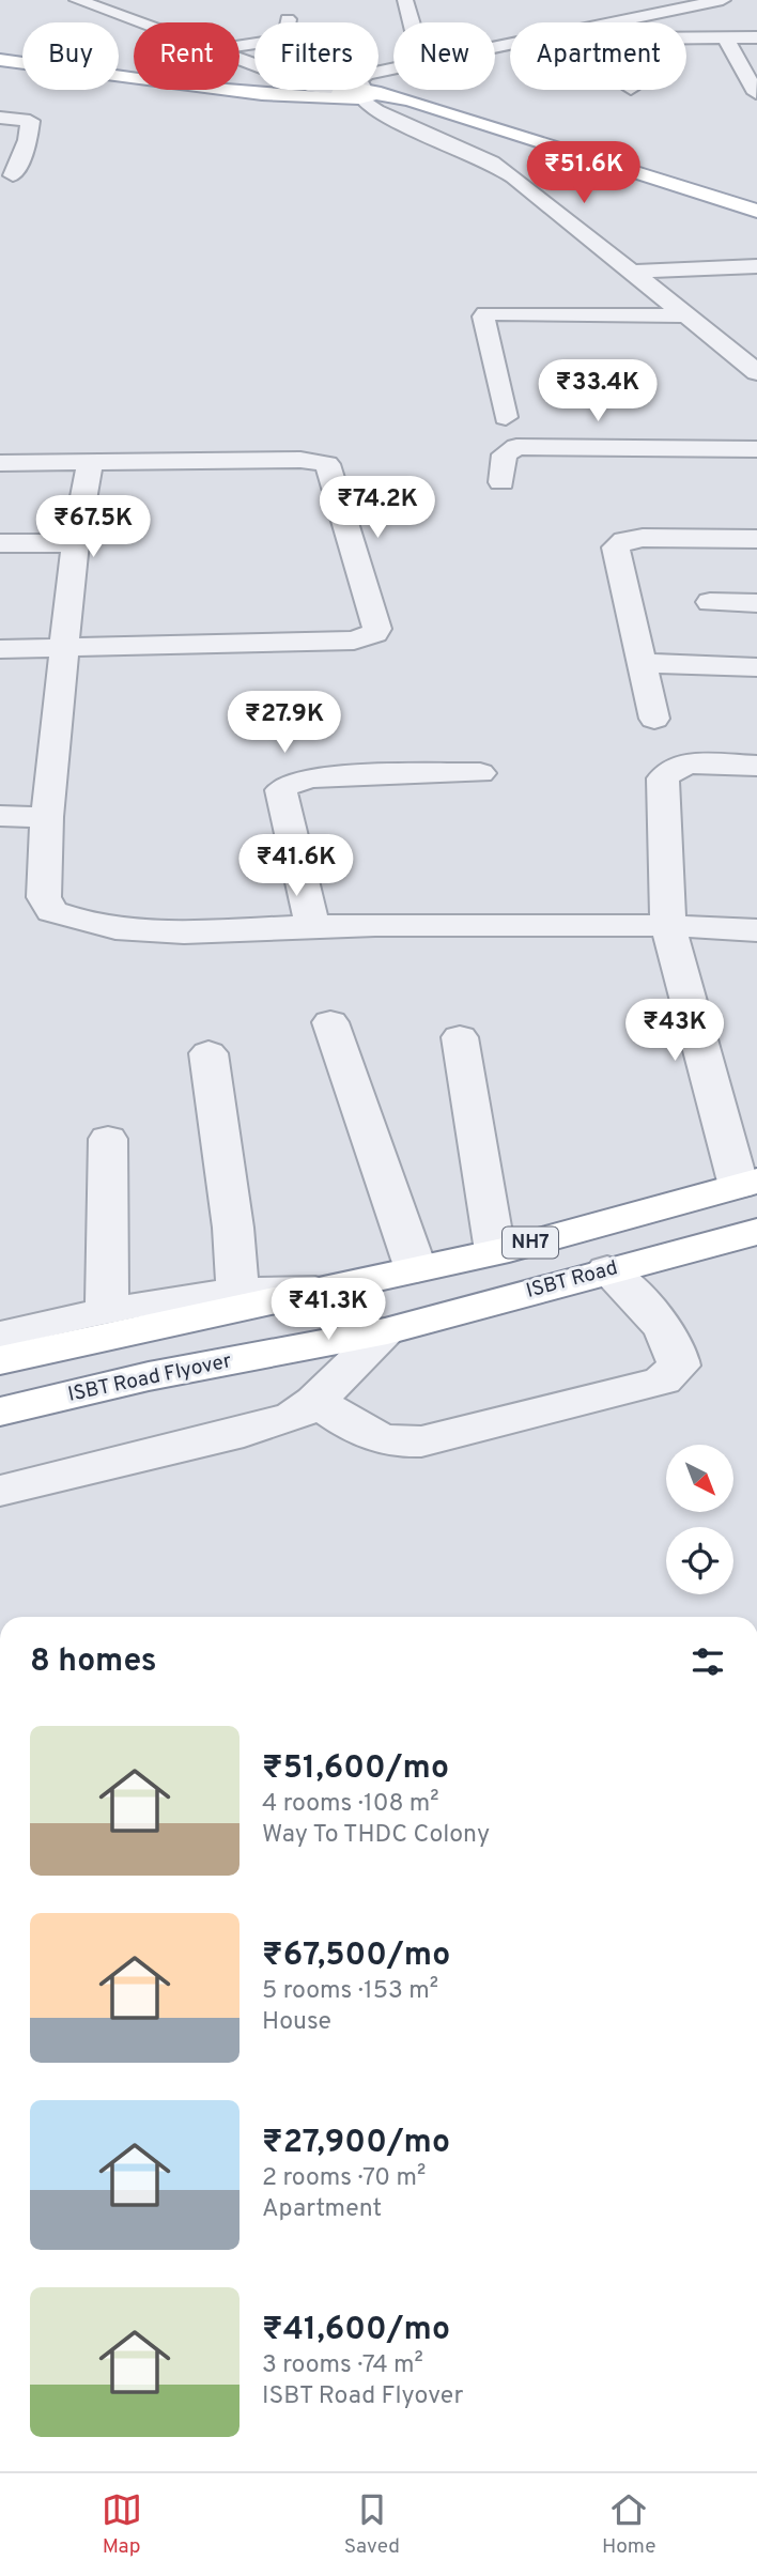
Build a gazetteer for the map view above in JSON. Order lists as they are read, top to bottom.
{
  "streets": {
    "main road": ["NH7", "ISBT Road", "ISBT Road Flyover"]
  },
  "crossings": [
    ["ISBT Road", "ISBT Road Flyover"]
  ],
  "north": "bottom right",
  "page": {
    "chip": [
      "Buy",
      "Rent",
      "Filters",
      "New",
      "Apartment"
    ],
    "price": [
      "₹51.6K",
      "₹33.4K",
      "₹74.2K",
      "₹67.5K",
      "₹27.9K",
      "₹41.6K",
      "₹43K",
      "₹41.3K"
    ],
    "heading": "8 homes",
    "list": [
      {
        "name": "₹51,600/mo",
        "note": "4 rooms · 108 m² · Way To THDC Colony"
      },
      {
        "name": "₹67,500/mo",
        "note": "5 rooms · 153 m² · House"
      },
      {
        "name": "₹27,900/mo",
        "note": "2 rooms · 70 m² · Apartment"
      },
      {
        "name": "₹41,600/mo",
        "note": "3 rooms · 74 m² · ISBT Road Flyover"
      }
    ],
    "tabs": ["Map", "Saved", "Home"]
  }
}
